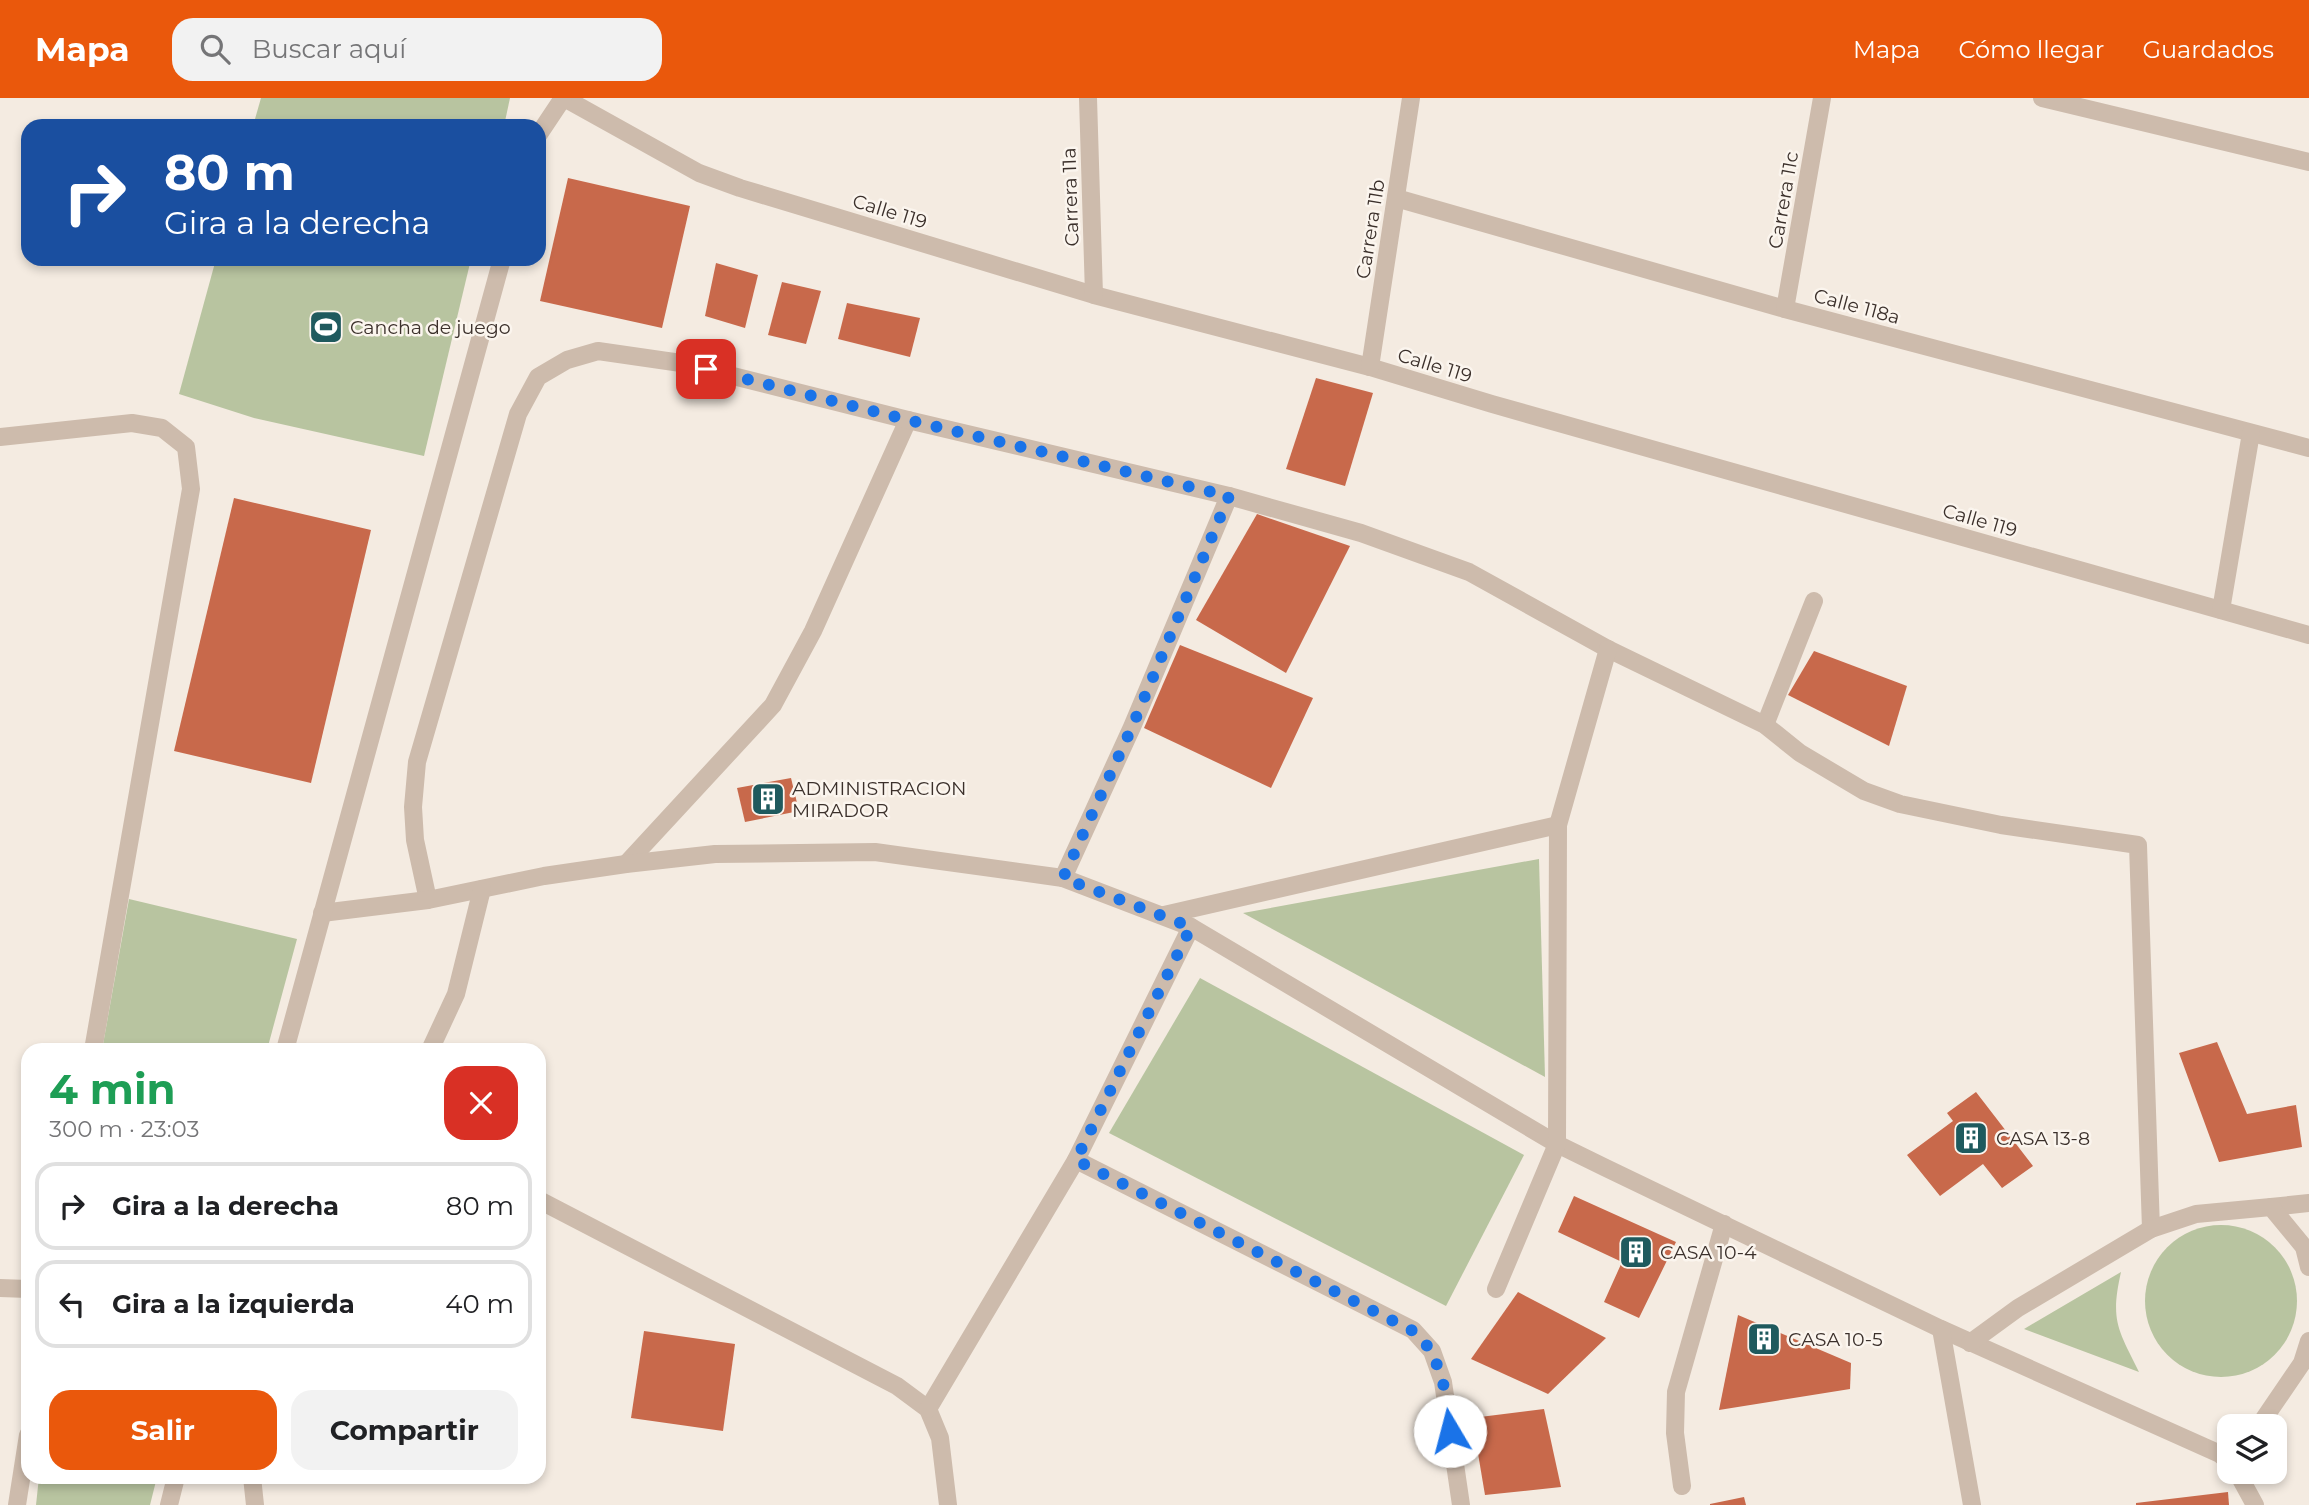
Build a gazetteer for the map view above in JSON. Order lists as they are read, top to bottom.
{
  "streets": {
    "street": [
      "Carrera 11a",
      "Carrera 11c",
      "Calle 119",
      "Carrera 11b",
      "Calle 118a"
    ]
  },
  "crossings": [
    ["Carrera 11a", "Calle 119"],
    ["Carrera 11c", "Calle 118a"],
    ["Calle 119", "Carrera 11b"],
    ["Carrera 11b", "Calle 118a"]
  ],
  "places": {
    "sports": ["Cancha de juego"],
    "building": [
      "ADMINISTRACION MIRADOR",
      "CASA 13-8",
      "CASA 10-4",
      "CASA 10-5"
    ]
  },
  "page": {
    "header": "Mapa",
    "search": "Buscar aquí",
    "nav": ["Mapa", "Cómo llegar", "Guardados"],
    "turn": ["80 m", "Gira a la derecha"],
    "heading": ["4 min", "300 m · 23:03"],
    "list": [
      {
        "name": "Gira a la derecha",
        "value": "80 m"
      },
      {
        "name": "Gira a la izquierda",
        "value": "40 m"
      }
    ],
    "buttons": ["Salir", "Compartir"]
  }
}
